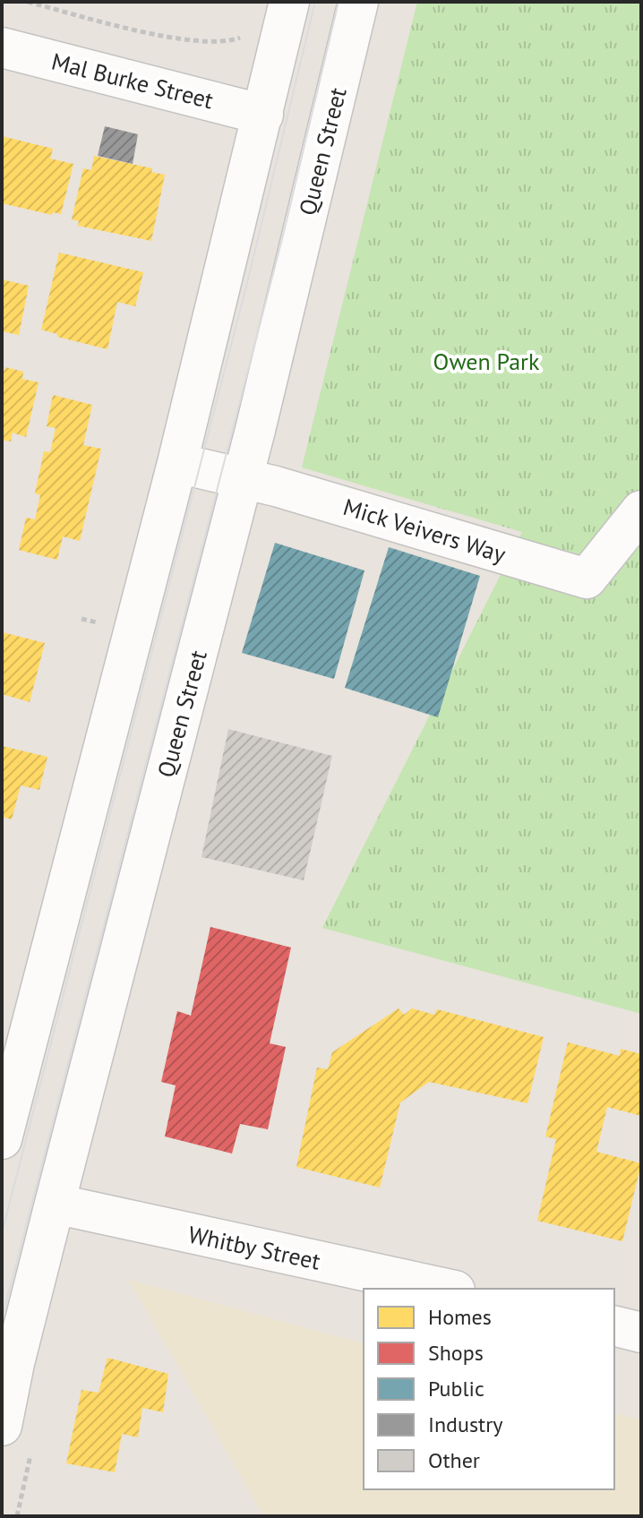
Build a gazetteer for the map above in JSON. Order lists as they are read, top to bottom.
{
  "streets": {
    "street": [
      "Mal Burke Street",
      "Queen Street",
      "Mick Veivers Way",
      "Whitby Street"
    ]
  },
  "crossings": [
    ["Queen Street", "Mick Veivers Way"],
    ["Queen Street", "Whitby Street"]
  ],
  "parks": ["Owen Park"],
  "legend": [
    "Homes",
    "Shops",
    "Public",
    "Industry",
    "Other"
  ]
}
